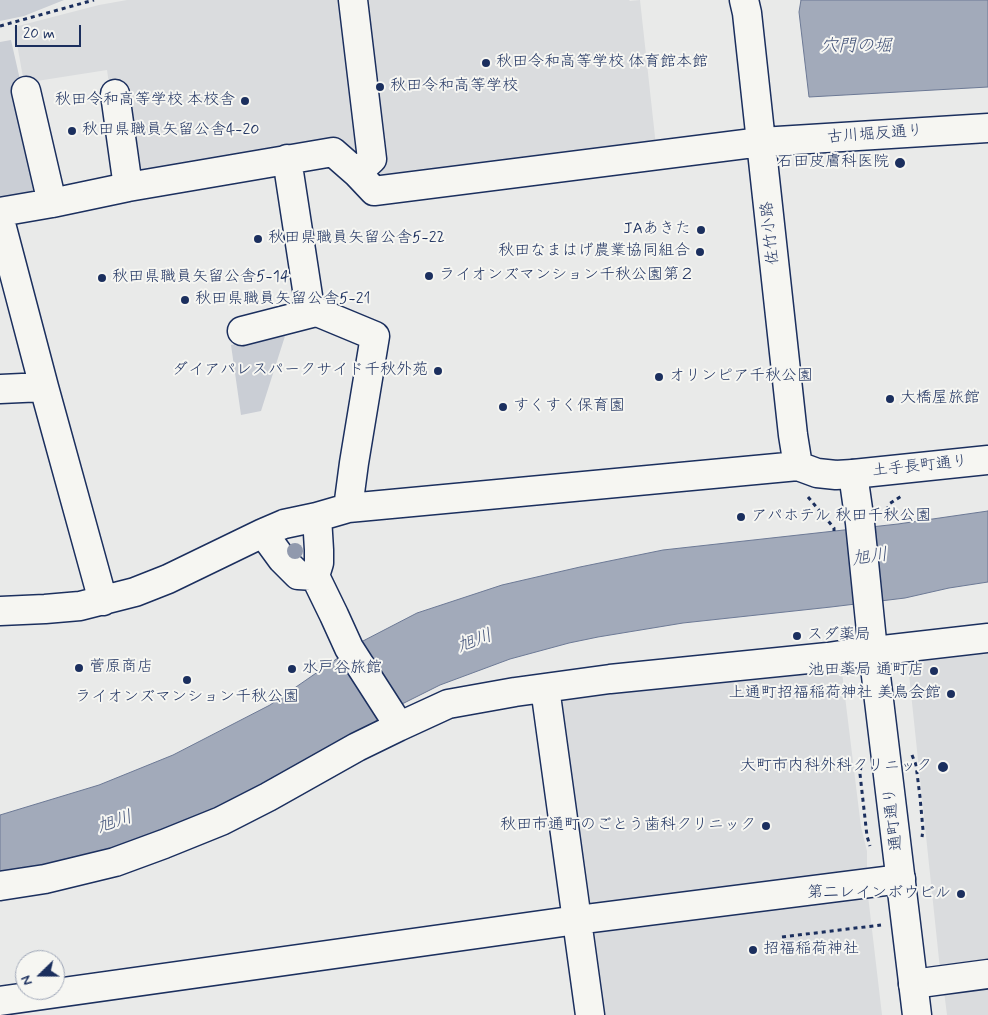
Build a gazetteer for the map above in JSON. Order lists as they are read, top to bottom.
{
  "streets": {
    "street": [
      "古川堀反通り",
      "佐竹小路",
      "土手長町通り",
      "通町通り"
    ]
  },
  "crossings": [
    ["古川堀反通り", "佐竹小路"],
    ["佐竹小路", "土手長町通り"],
    ["土手長町通り", "通町通り"]
  ],
  "water": ["穴門の堀", "旭川"],
  "places": [
    "秋田令和高等学校 体育館本館",
    "秋田令和高等学校",
    "秋田令和高等学校 本校舎",
    "秋田県職員矢留公舎4-20",
    "石田皮膚科医院",
    "JAあきた",
    "秋田県職員矢留公舎5-22",
    "秋田なまはげ農業協同組合",
    "ライオンズマンション千秋公園第２",
    "秋田県職員矢留公舎5-14",
    "秋田県職員矢留公舎5-21",
    "ダイアパレスパークサイド千秋外苑",
    "オリンピア千秋公園",
    "大橋屋旅館",
    "すくすく保育園",
    "アパホテル 秋田千秋公園",
    "スダ薬局",
    "菅原商店",
    "水戸谷旅館",
    "池田薬局 通町店",
    "ライオンズマンション千秋公園",
    "上通町招福稲荷神社 美鳥会館",
    "大町市内科外科クリニック",
    "秋田市通町のごとう歯科クリニック",
    "第二レインボウビル",
    "招福稲荷神社"
  ],
  "scale_bar": "20 m",
  "north": "left"
}
